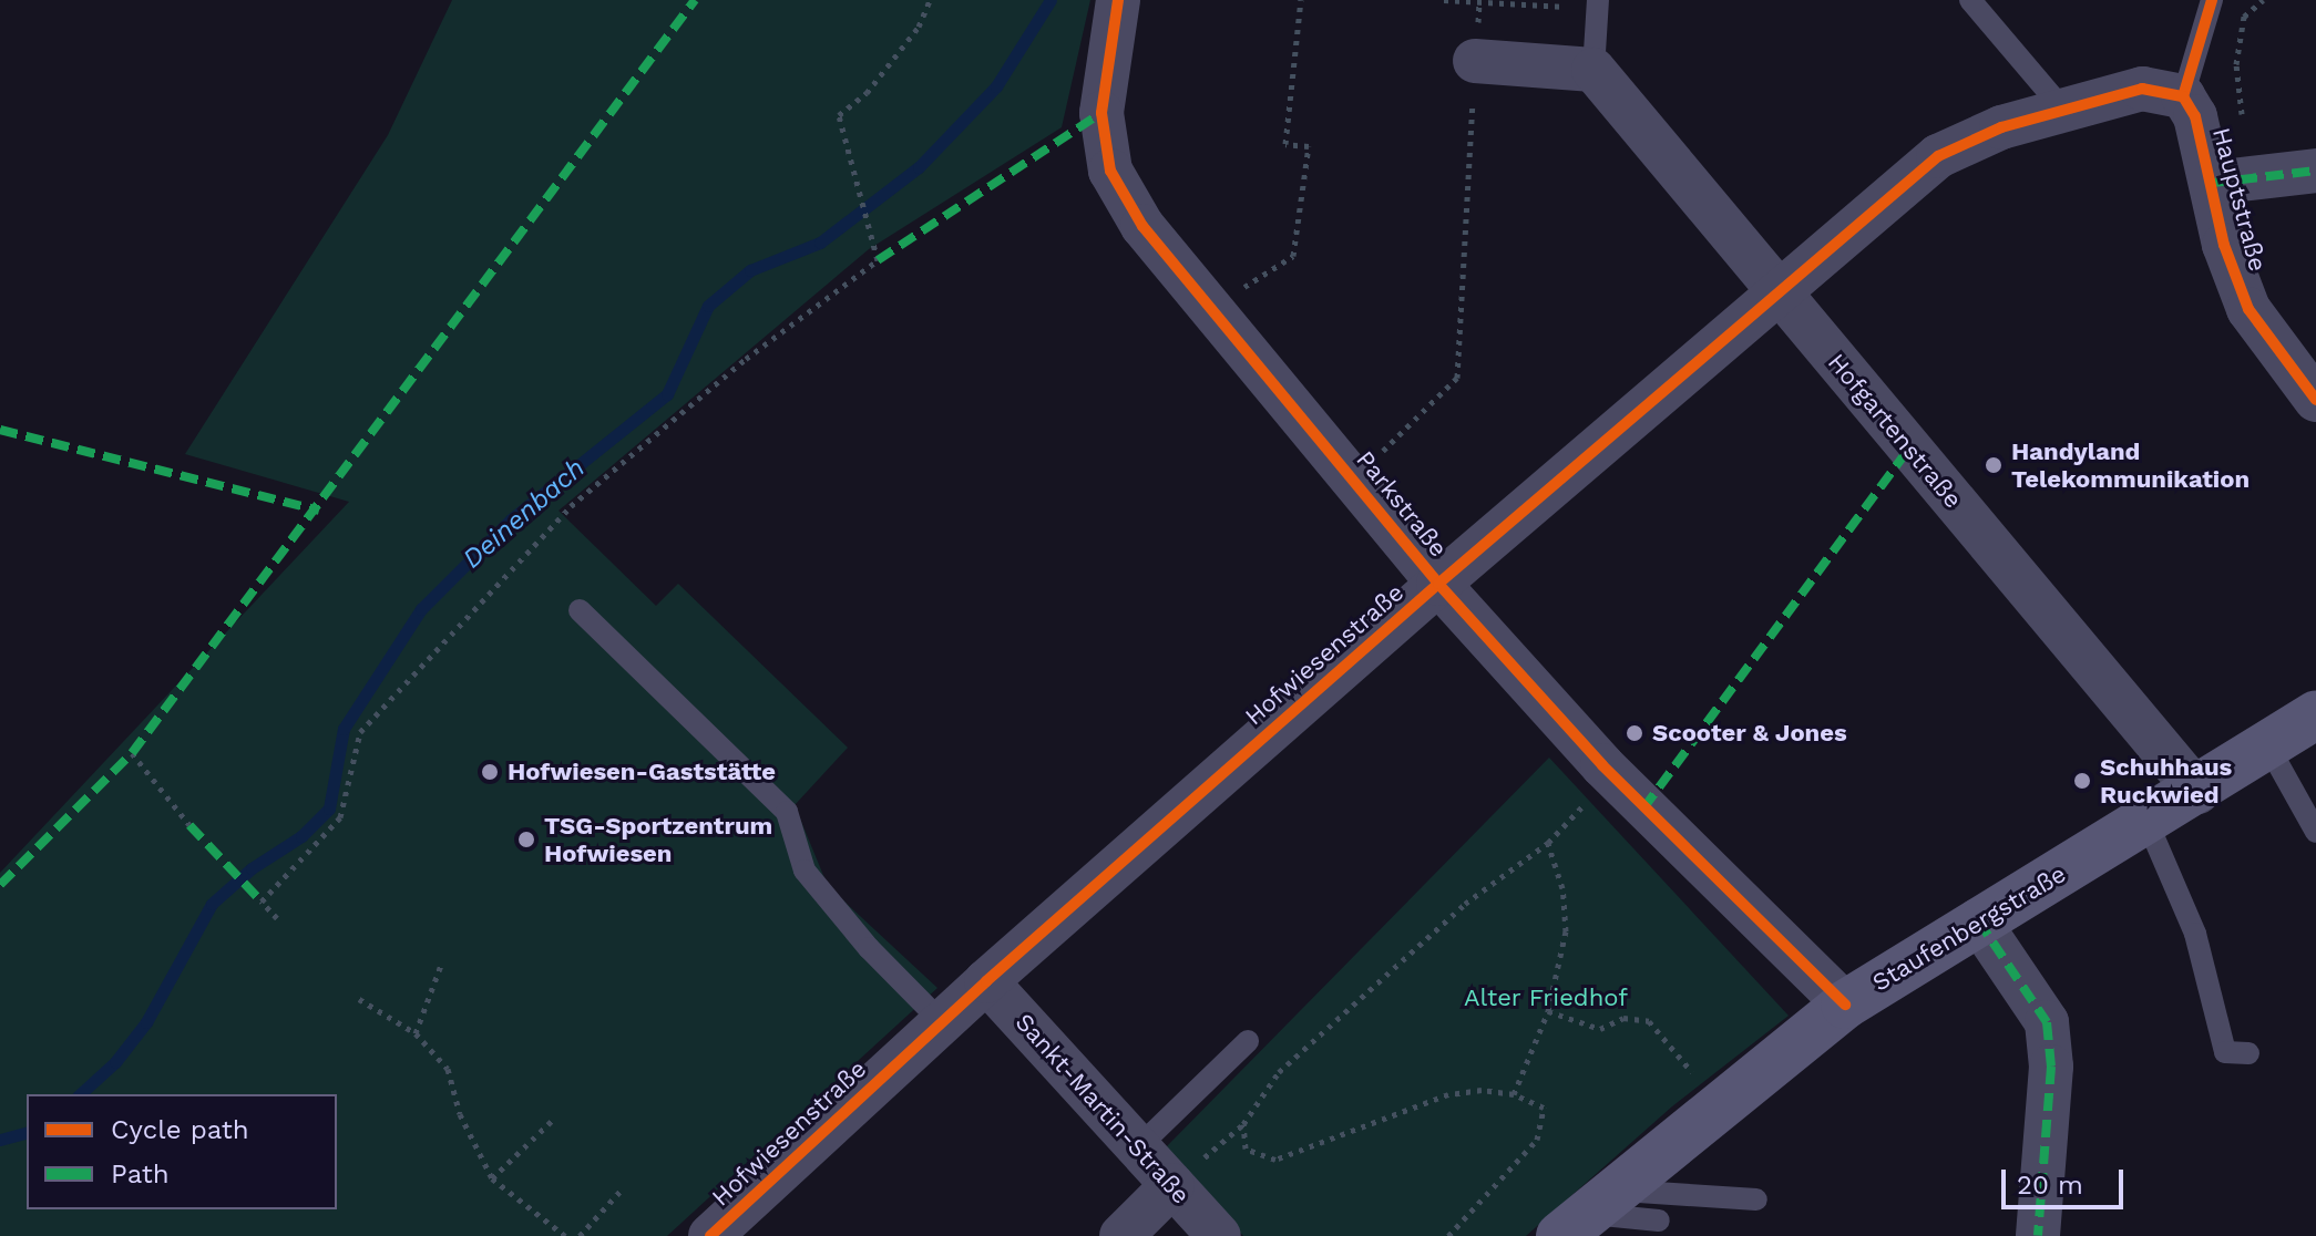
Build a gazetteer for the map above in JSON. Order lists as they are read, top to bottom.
{
  "streets": {
    "street": [
      "Hauptstraße",
      "Hofgartenstraße",
      "Parkstraße",
      "Hofwiesenstraße",
      "Staufenbergstraße",
      "Sankt-Martin-Straße"
    ]
  },
  "crossings": [
    ["Hauptstraße", "Hofwiesenstraße"],
    ["Hofgartenstraße", "Hofwiesenstraße"],
    ["Hofgartenstraße", "Staufenbergstraße"],
    ["Parkstraße", "Hofwiesenstraße"],
    ["Parkstraße", "Staufenbergstraße"],
    ["Hofwiesenstraße", "Sankt-Martin-Straße"]
  ],
  "water": ["Deinenbach"],
  "parks": ["Alter Friedhof"],
  "places": [
    "Handyland Telekommunikation",
    "Scooter & Jones",
    "Hofwiesen-Gaststätte",
    "Schuhhaus Ruckwied",
    "TSG-Sportzentrum Hofwiesen"
  ],
  "legend": ["Cycle path", "Path"],
  "scale_bar": "20 m"
}
